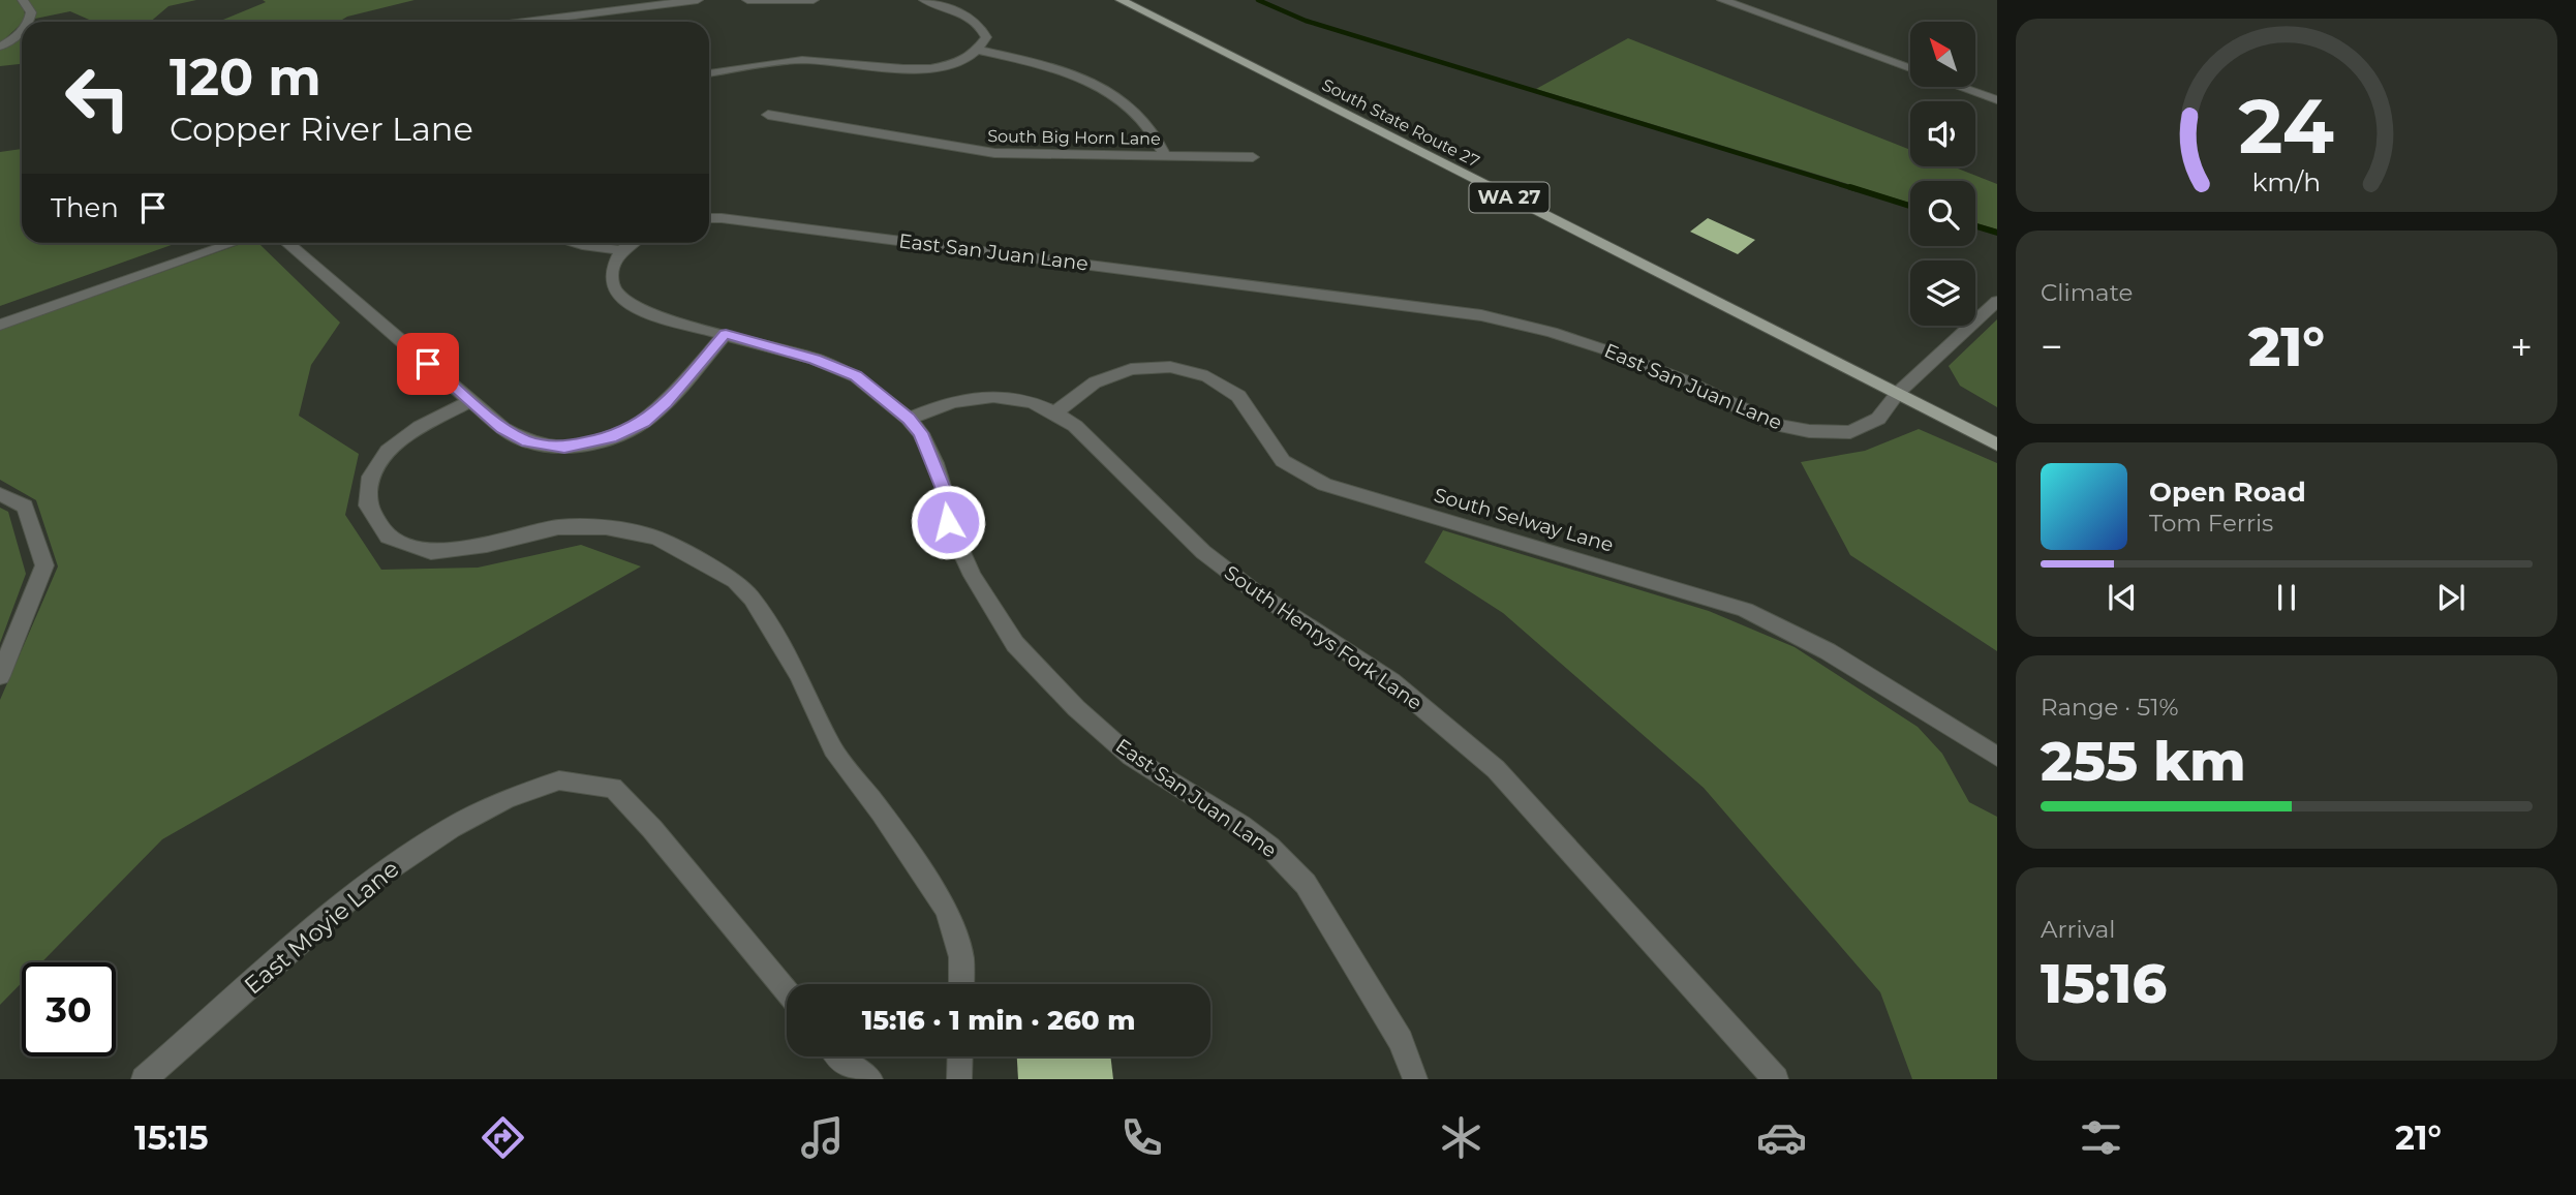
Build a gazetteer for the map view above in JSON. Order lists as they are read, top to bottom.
{
  "streets": {
    "main road": ["South State Route 27", "WA 27"],
    "street": [
      "South Big Horn Lane",
      "East San Juan Lane",
      "South Selway Lane",
      "South Henrys Fork Lane",
      "East Moyie Lane"
    ]
  },
  "crossings": [
    ["South State Route 27", "WA 27"],
    ["South State Route 27", "East San Juan Lane"],
    ["WA 27", "East San Juan Lane"],
    ["East San Juan Lane", "South Henrys Fork Lane"],
    ["South Selway Lane", "South Henrys Fork Lane"]
  ],
  "north": "top left",
  "page": {
    "turn": ["120 m", "Copper River Lane"],
    "then": "Then",
    "tile": [
      "Climate",
      ["Range · 51%", "255 km"],
      ["Arrival", "15:16"]
    ],
    "heat": ["−", "21°", "+"],
    "song": ["Open Road", "Tom Ferris"],
    "limit": "30",
    "trip": "15:16 · 1 min · 260 m",
    "tabs": ["15:15", "21°"],
    "gauge": ["24", "km/h"]
  }
}
